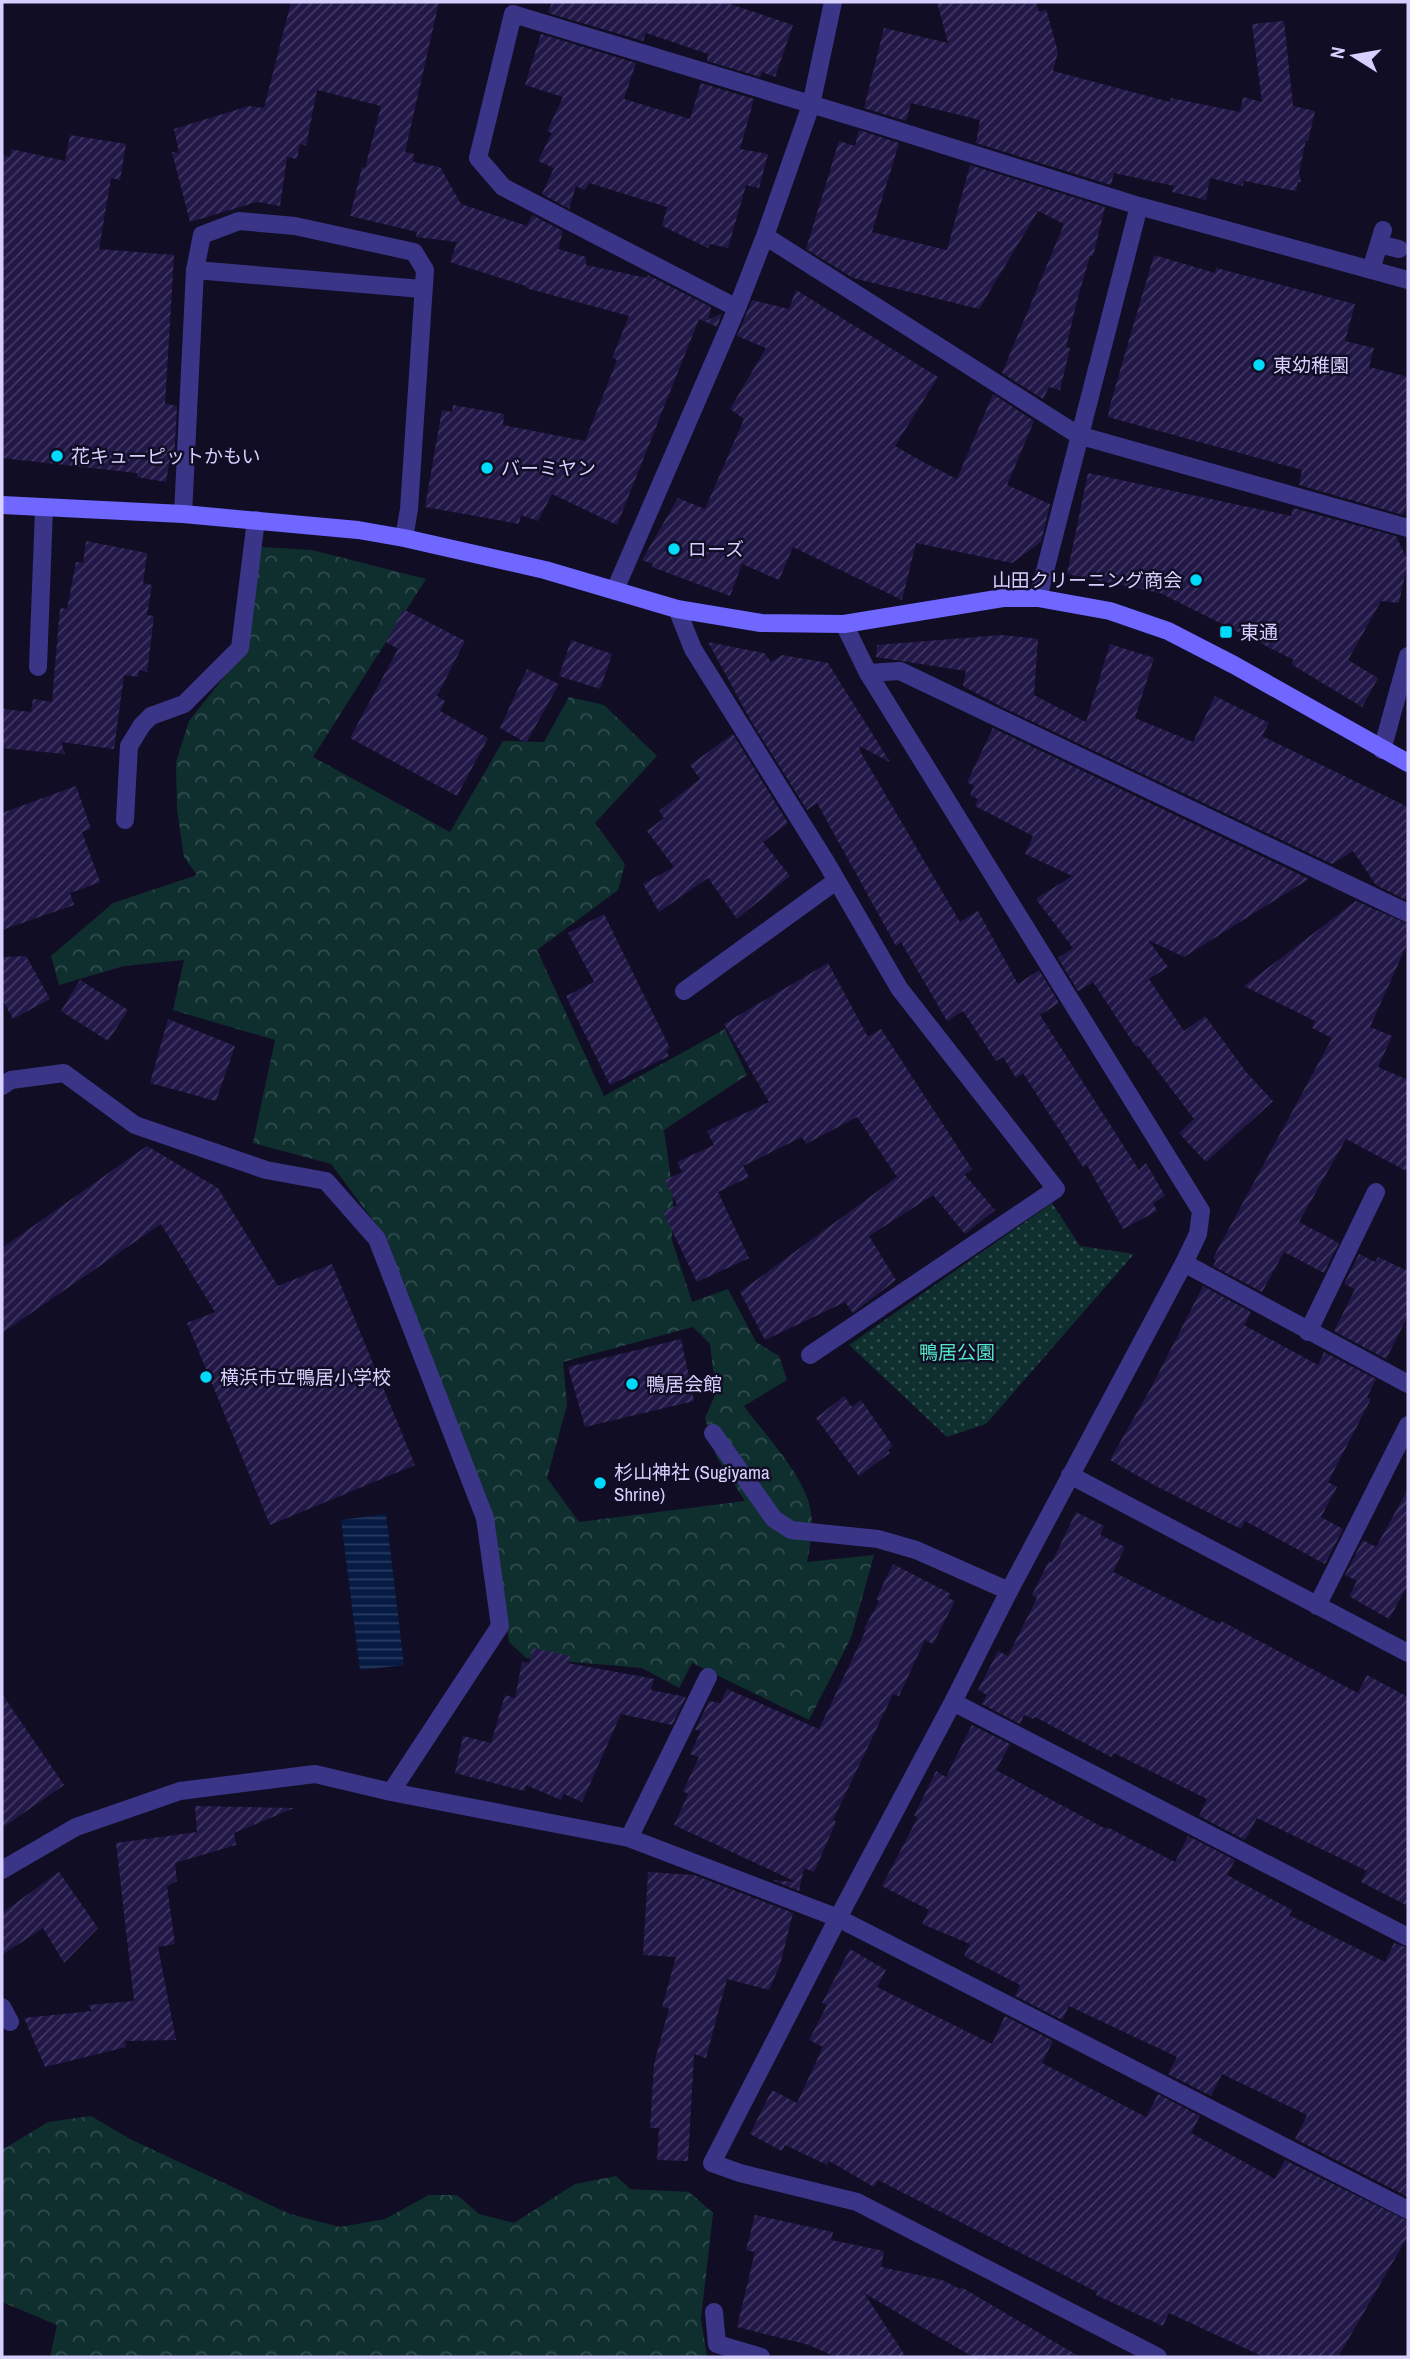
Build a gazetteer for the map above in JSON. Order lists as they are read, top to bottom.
{
  "parks": ["鴨居公園"],
  "places": {
    "other": [
      "東幼稚園",
      "花キューピットかもい",
      "バーミヤン",
      "ローズ",
      "山田クリーニング商会",
      "横浜市立鴨居小学校",
      "鴨居会館",
      "杉山神社 (Sugiyama Shrine)"
    ],
    "transit": ["東通"]
  },
  "north": "left"
}
